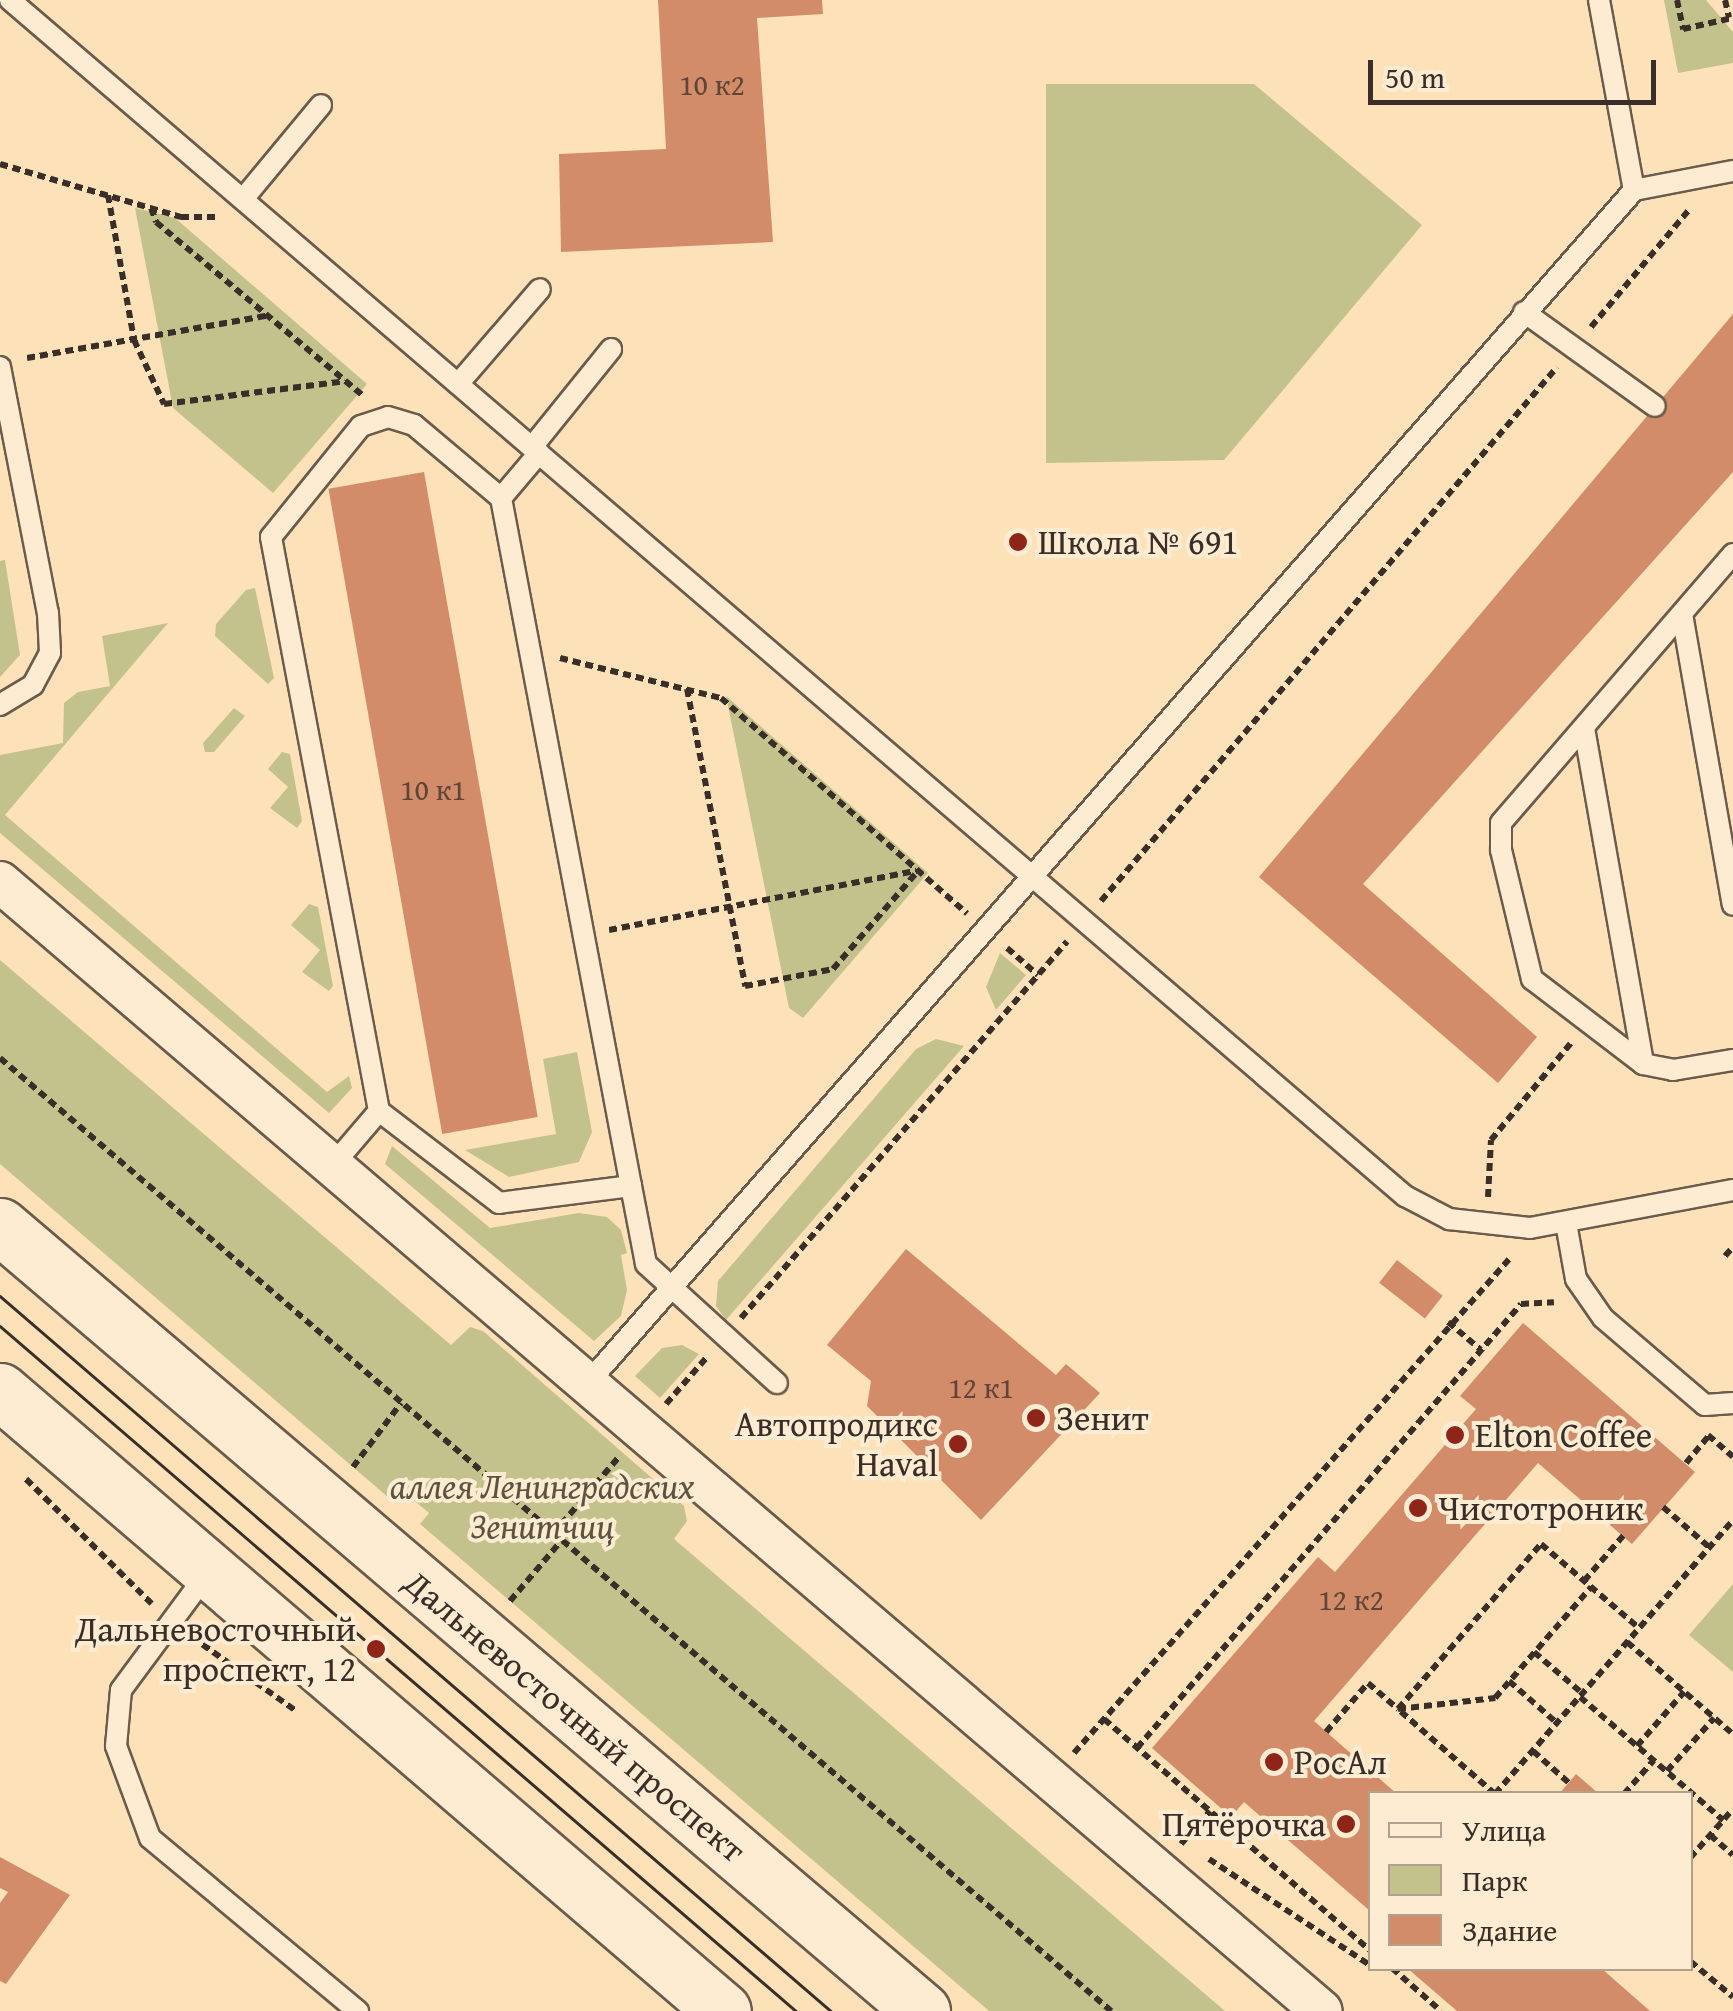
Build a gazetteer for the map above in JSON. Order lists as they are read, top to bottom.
{
  "streets": {
    "main road": ["Дальневосточный проспект"]
  },
  "parks": ["аллея Ленинградских Зенитчиц"],
  "places": [
    "Школа № 691",
    "Зенит",
    "Elton Coffee",
    "Автопродикс Haval",
    "Чистотроник",
    "Дальневосточный проспект, 12",
    "РосАл",
    "Пятёрочка"
  ],
  "house_numbers": [
    "10 к2",
    "10 к1",
    "12 к1",
    "12 к2"
  ],
  "legend": ["Улица", "Парк", "Здание"],
  "scale_bar": "50 m"
}
